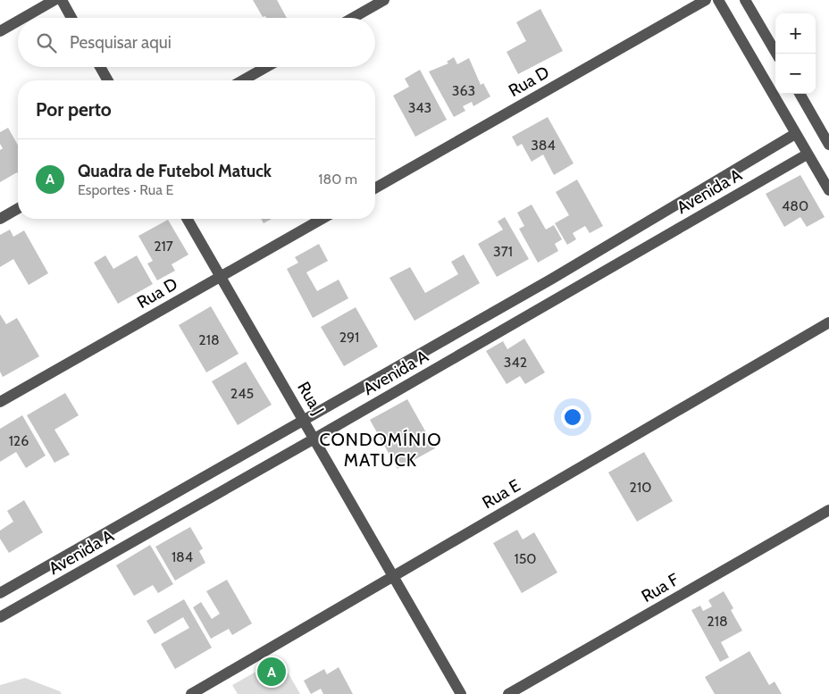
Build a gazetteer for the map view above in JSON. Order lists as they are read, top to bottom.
{
  "streets": {
    "street": [
      "Rua D",
      "Avenida A",
      "Rua J",
      "Rua E",
      "Rua F"
    ]
  },
  "crossings": [
    ["Rua D", "Rua J"],
    ["Avenida A", "Rua J"],
    ["Rua J", "Rua E"]
  ],
  "districts": ["CONDOMÍNIO MATUCK"],
  "house_numbers": [
    "363",
    "343",
    "384",
    "480",
    "217",
    "371",
    "291",
    "218",
    "342",
    "245",
    "126",
    "210",
    "184",
    "150",
    "218"
  ],
  "page": {
    "map_buttons": ["+", "−"],
    "search": "Pesquisar aqui",
    "heading": "Por perto",
    "list": [
      {
        "mark": "A",
        "name": "Quadra de Futebol Matuck",
        "note": "Esportes · Rua E",
        "value": "180 m"
      }
    ],
    "pins": "A"
  }
}
